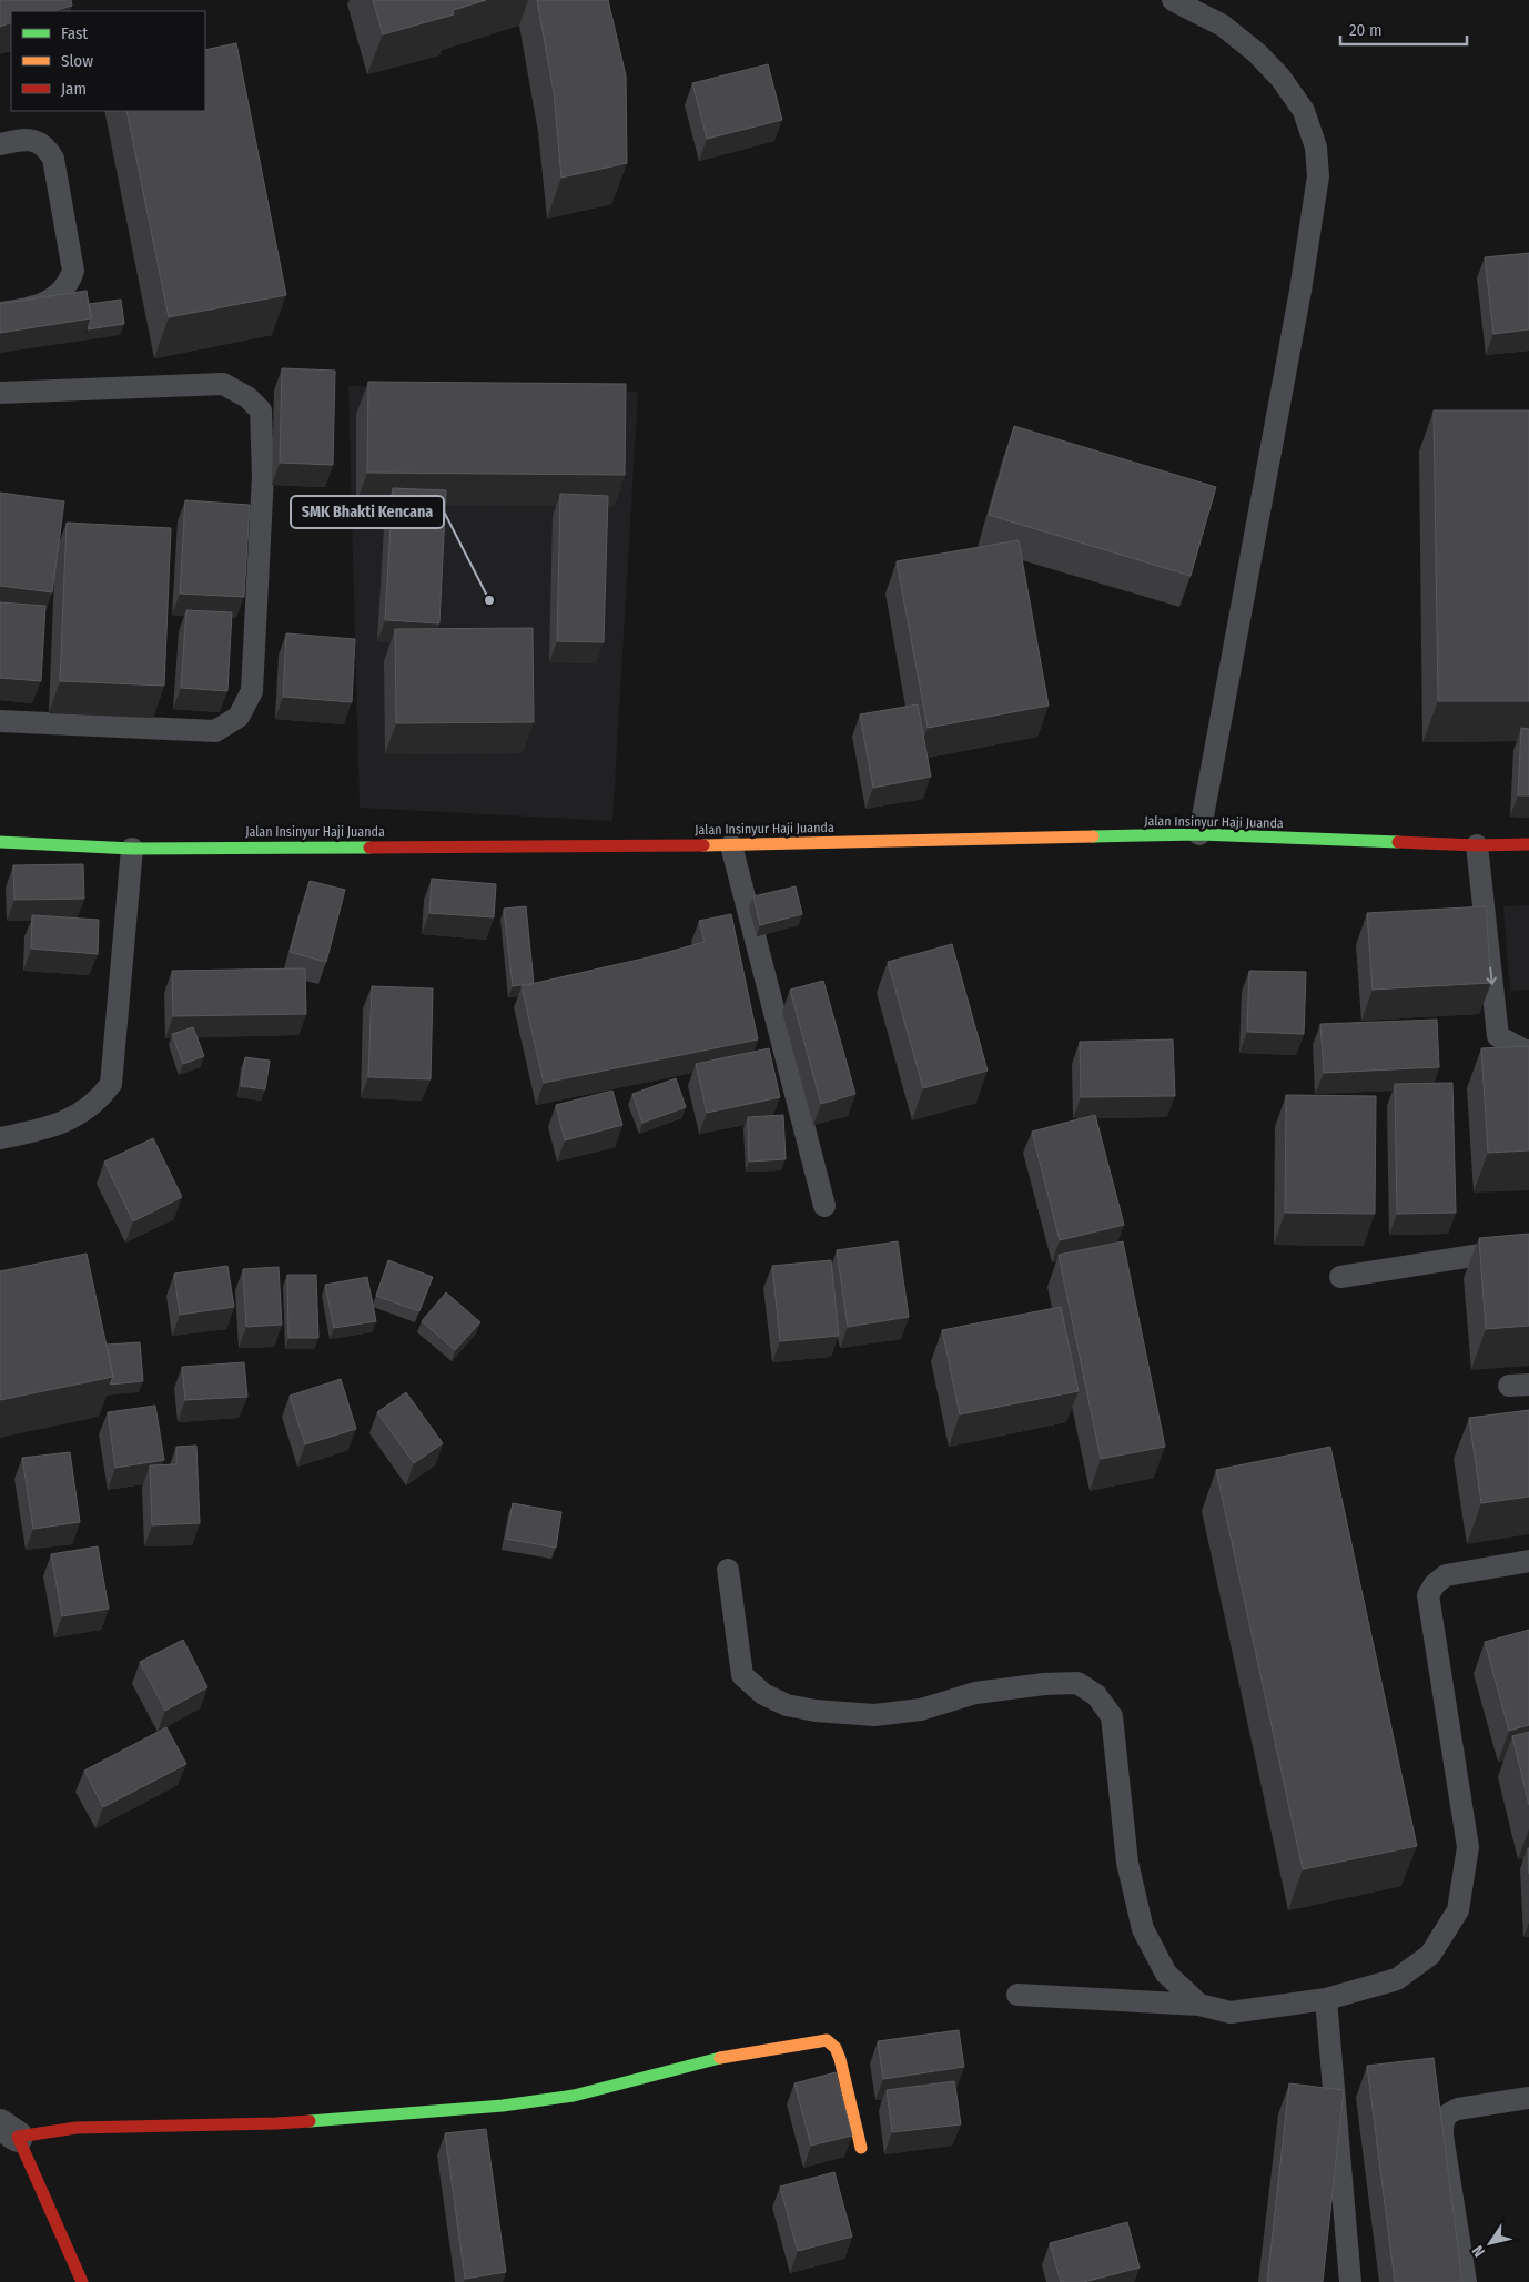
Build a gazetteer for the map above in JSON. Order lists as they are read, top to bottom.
{
  "streets": {
    "main road": ["Jalan Insinyur Haji Juanda"]
  },
  "places": ["SMK Bhakti Kencana"],
  "legend": ["Fast", "Slow", "Jam"],
  "scale_bar": "20 m",
  "north": "bottom left"
}
